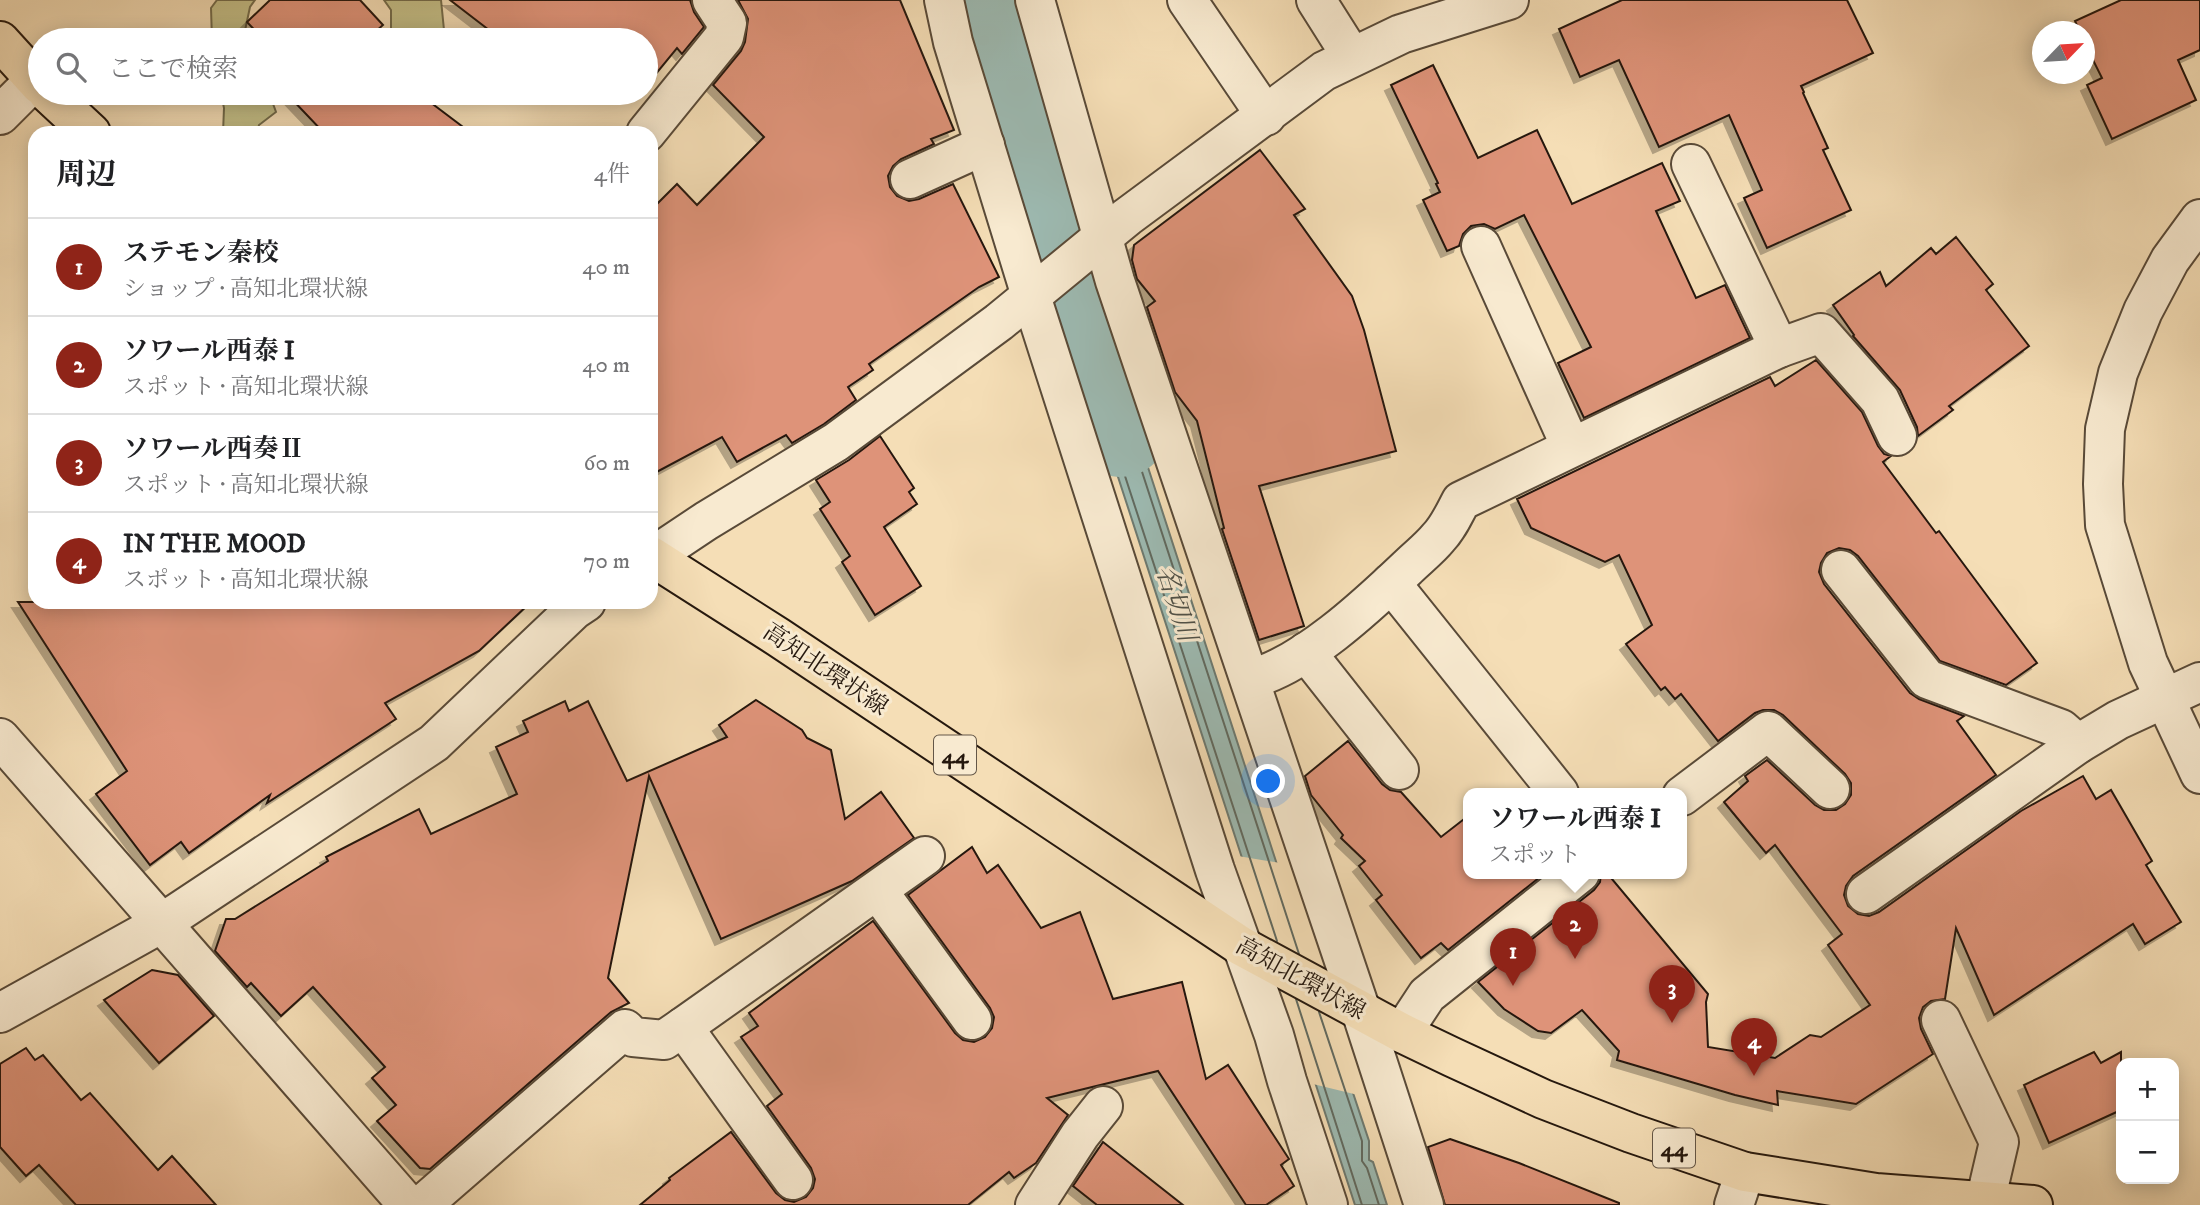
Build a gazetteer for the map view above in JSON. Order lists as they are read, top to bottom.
{
  "streets": {
    "main road": ["高知北環状線", "44"]
  },
  "water": ["名切川"],
  "north": "top right",
  "page": {
    "search": "ここで検索",
    "heading": ["周辺", "4件"],
    "list": [
      {
        "mark": "1",
        "name": "ステモン秦校",
        "note": "ショップ · 高知北環状線",
        "value": "40 m"
      },
      {
        "mark": "2",
        "name": "ソワール西泰 I",
        "note": "スポット · 高知北環状線",
        "value": "40 m"
      },
      {
        "mark": "3",
        "name": "ソワール西奏Ⅱ",
        "note": "スポット · 高知北環状線",
        "value": "60 m"
      },
      {
        "mark": "4",
        "name": "IN THE MOOD",
        "note": "スポット · 高知北環状線",
        "value": "70 m"
      }
    ],
    "popup": ["ソワール西泰 I", "スポット"],
    "pins": [
      "2",
      "1",
      "3",
      "4"
    ],
    "map_buttons": ["+", "−"]
  }
}
